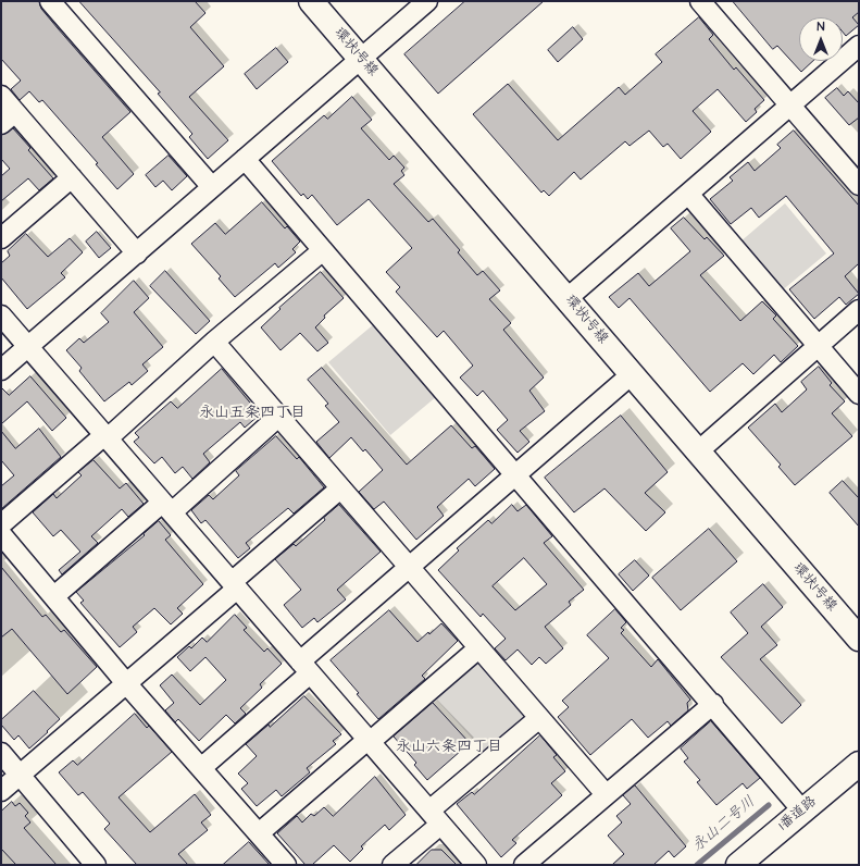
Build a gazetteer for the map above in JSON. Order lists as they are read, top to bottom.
{
  "streets": {
    "main road": ["環状1号線", "1番道路"]
  },
  "districts": ["永山五条四丁目", "永山六条四丁目"],
  "water": ["永山二号川"],
  "north": "top"
}
